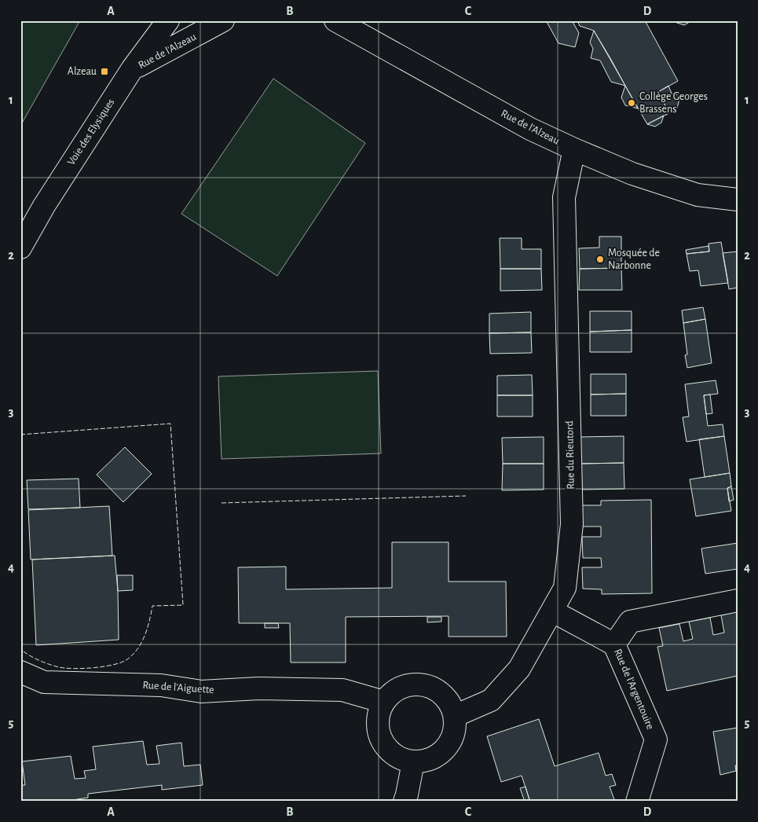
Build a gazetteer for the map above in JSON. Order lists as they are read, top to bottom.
{
  "streets": {
    "street": [
      "Rue de l'Alzeau",
      "Voie des Elysiques",
      "Rue du Rieutord",
      "Rue de l'Aiguette",
      "Rue de l'Argentouire"
    ]
  },
  "crossings": [
    ["Rue de l'Alzeau", "Voie des Elysiques"],
    ["Rue de l'Alzeau", "Rue du Rieutord"],
    ["Rue du Rieutord", "Rue de l'Aiguette"],
    ["Rue du Rieutord", "Rue de l'Argentouire"]
  ],
  "places": {
    "transit": ["Alzeau"],
    "other": ["Collège Georges Brassens", "Mosquée de Narbonne"]
  },
  "grid": {
    "columns": [
      "A",
      "B",
      "C",
      "D"
    ],
    "rows": [
      "1",
      "2",
      "3",
      "4",
      "5"
    ]
  }
}
